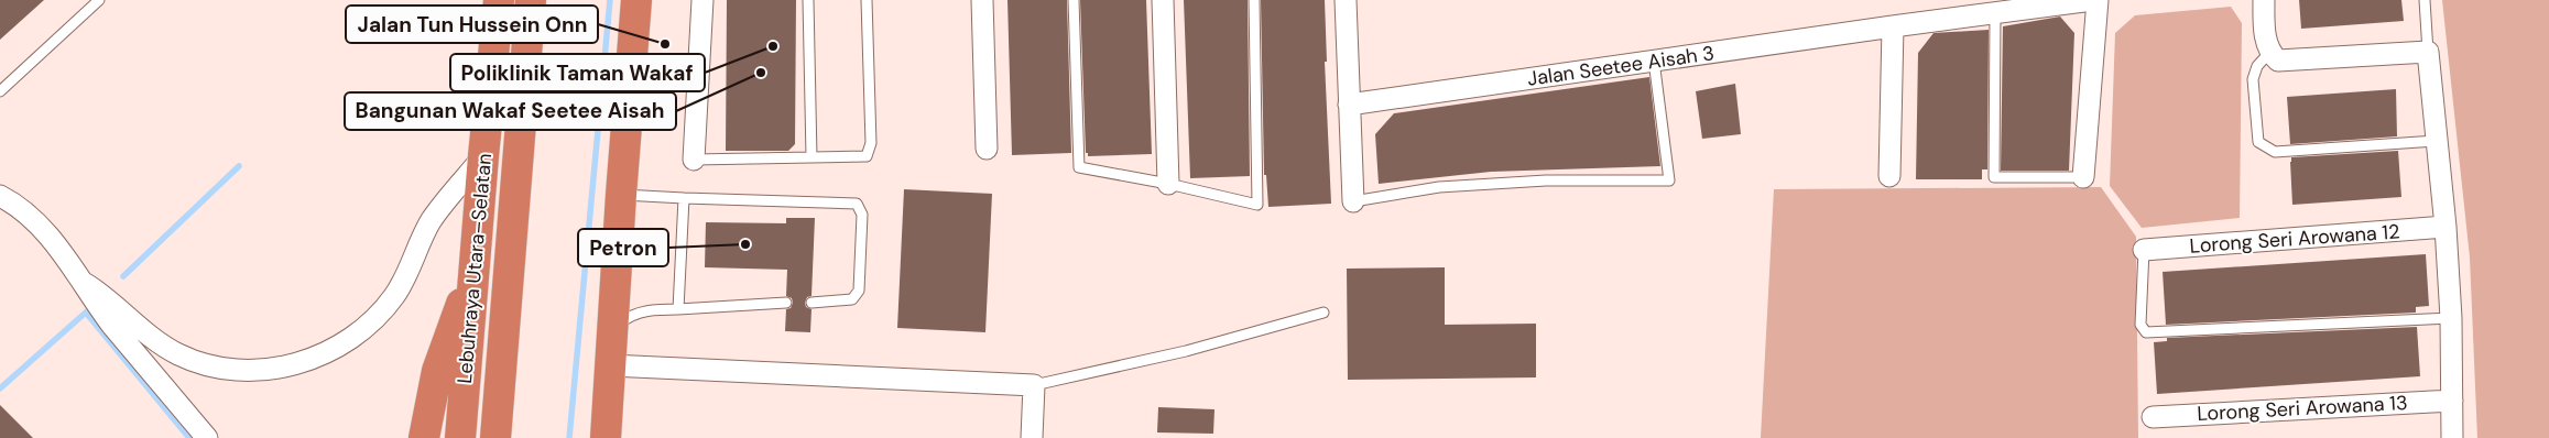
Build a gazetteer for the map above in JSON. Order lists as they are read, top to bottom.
{
  "streets": {
    "highway": ["Lebuhraya Utara–Selatan"],
    "street": ["Jalan Seetee Aisah 3", "Lorong Seri Arowana 12", "Lorong Seri Arowana 13"]
  },
  "places": [
    "Jalan Tun Hussein Onn",
    "Poliklinik Taman Wakaf",
    "Bangunan Wakaf Seetee Aisah",
    "Petron"
  ]
}
